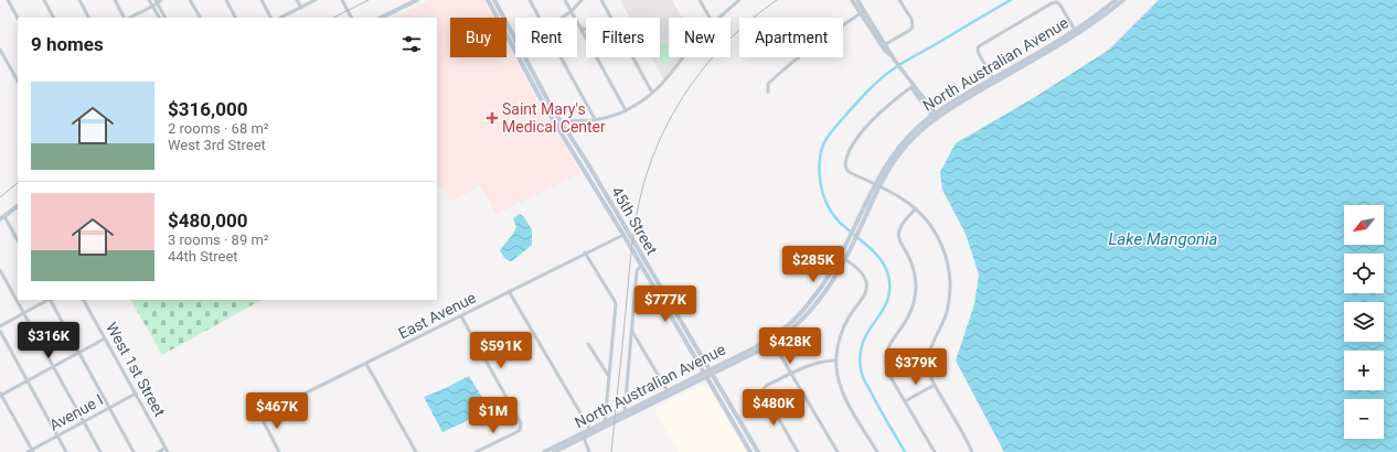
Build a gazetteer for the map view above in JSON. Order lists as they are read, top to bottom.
{
  "streets": {
    "main road": ["North Australian Avenue", "45th Street"],
    "street": ["East Avenue", "West 1st Street", "Avenue I"]
  },
  "crossings": [
    ["North Australian Avenue", "45th Street"],
    ["45th Street", "East Avenue"],
    ["West 1st Street", "Avenue I"]
  ],
  "water": ["Lake Mangonia"],
  "places": {
    "health": ["Saint Mary's Medical Center"]
  },
  "north": "bottom left",
  "page": {
    "chip": [
      "Buy",
      "Rent",
      "Filters",
      "New",
      "Apartment"
    ],
    "heading": "9 homes",
    "list": [
      {
        "name": "$316,000",
        "note": "2 rooms · 68 m² · West 3rd Street"
      },
      {
        "name": "$480,000",
        "note": "3 rooms · 89 m² · 44th Street"
      }
    ],
    "map_buttons": ["+", "−"],
    "price": [
      "$285K",
      "$777K",
      "$316K",
      "$428K",
      "$591K",
      "$379K",
      "$480K",
      "$467K",
      "$1M"
    ]
  }
}
